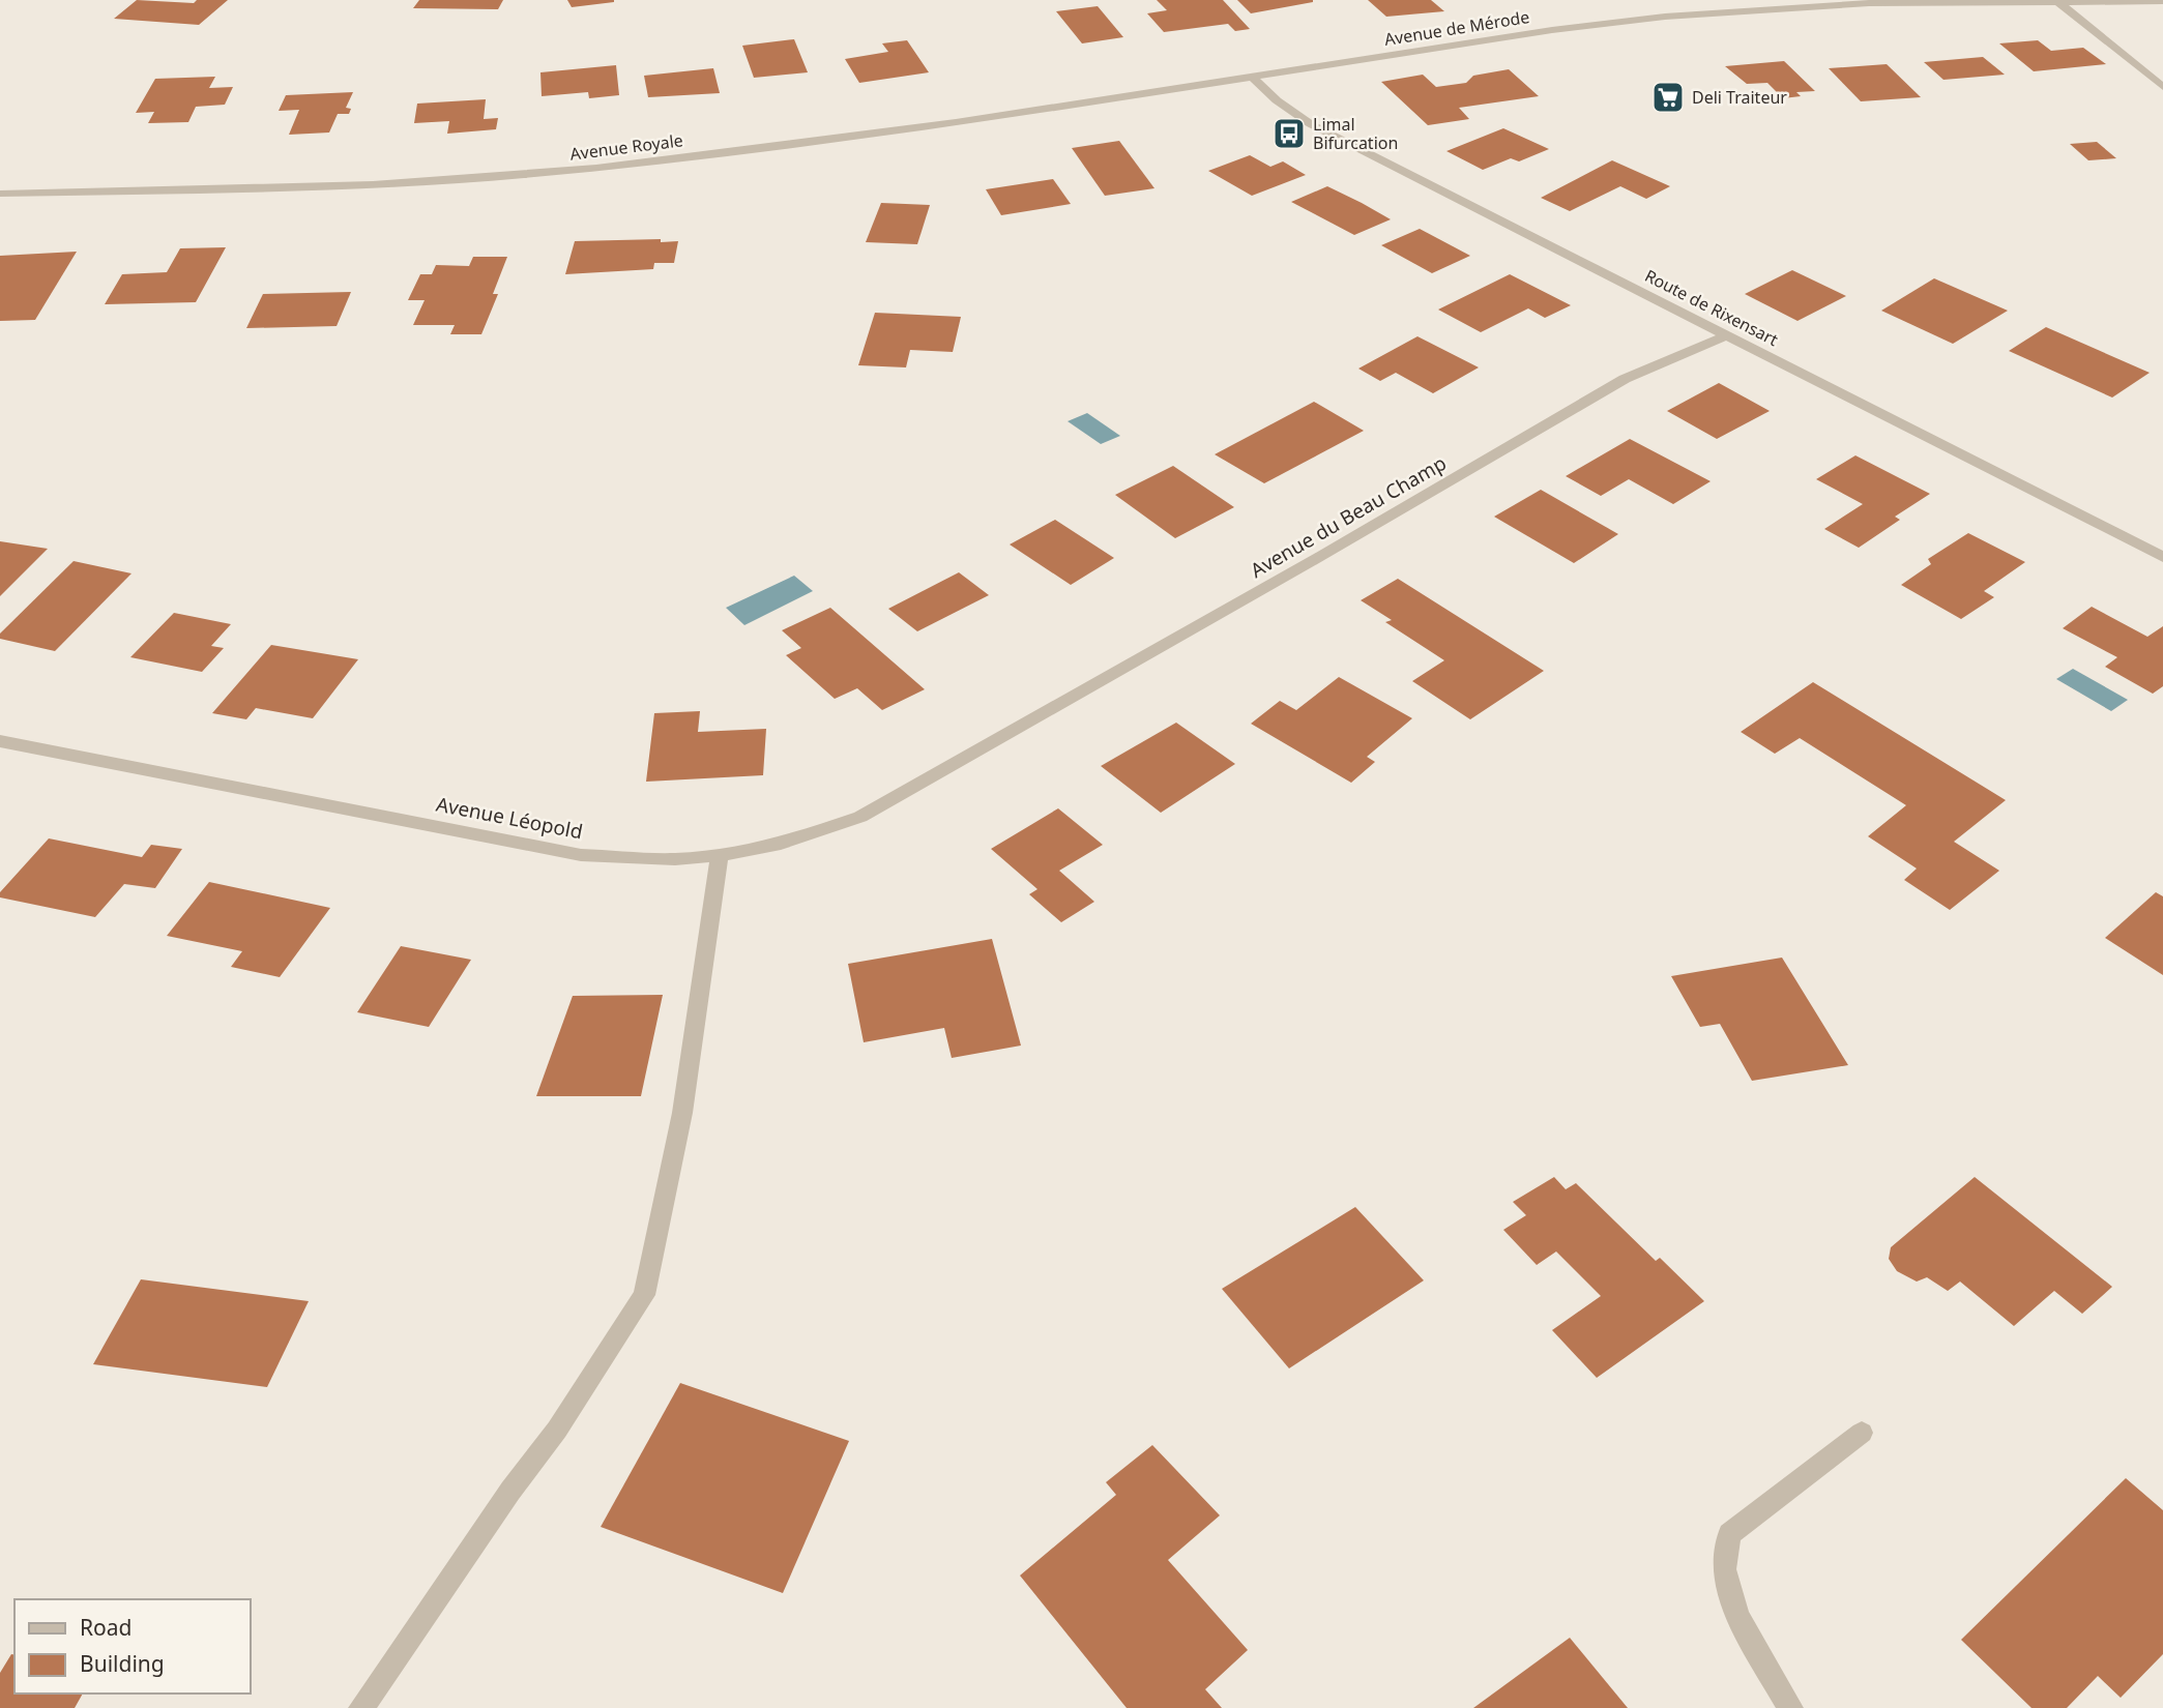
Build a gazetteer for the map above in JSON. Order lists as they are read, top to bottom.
{
  "streets": {
    "street": [
      "Avenue de Mérode",
      "Avenue Royale",
      "Route de Rixensart",
      "Avenue du Beau Champ",
      "Avenue Léopold"
    ]
  },
  "crossings": [
    ["Avenue de Mérode", "Avenue Royale"],
    ["Avenue de Mérode", "Route de Rixensart"],
    ["Avenue Royale", "Route de Rixensart"],
    ["Route de Rixensart", "Avenue du Beau Champ"],
    ["Avenue du Beau Champ", "Avenue Léopold"]
  ],
  "places": {
    "supermarket": ["Deli Traiteur"],
    "bus stop": ["Limal Bifurcation"]
  },
  "legend": ["Road", "Building"]
}
